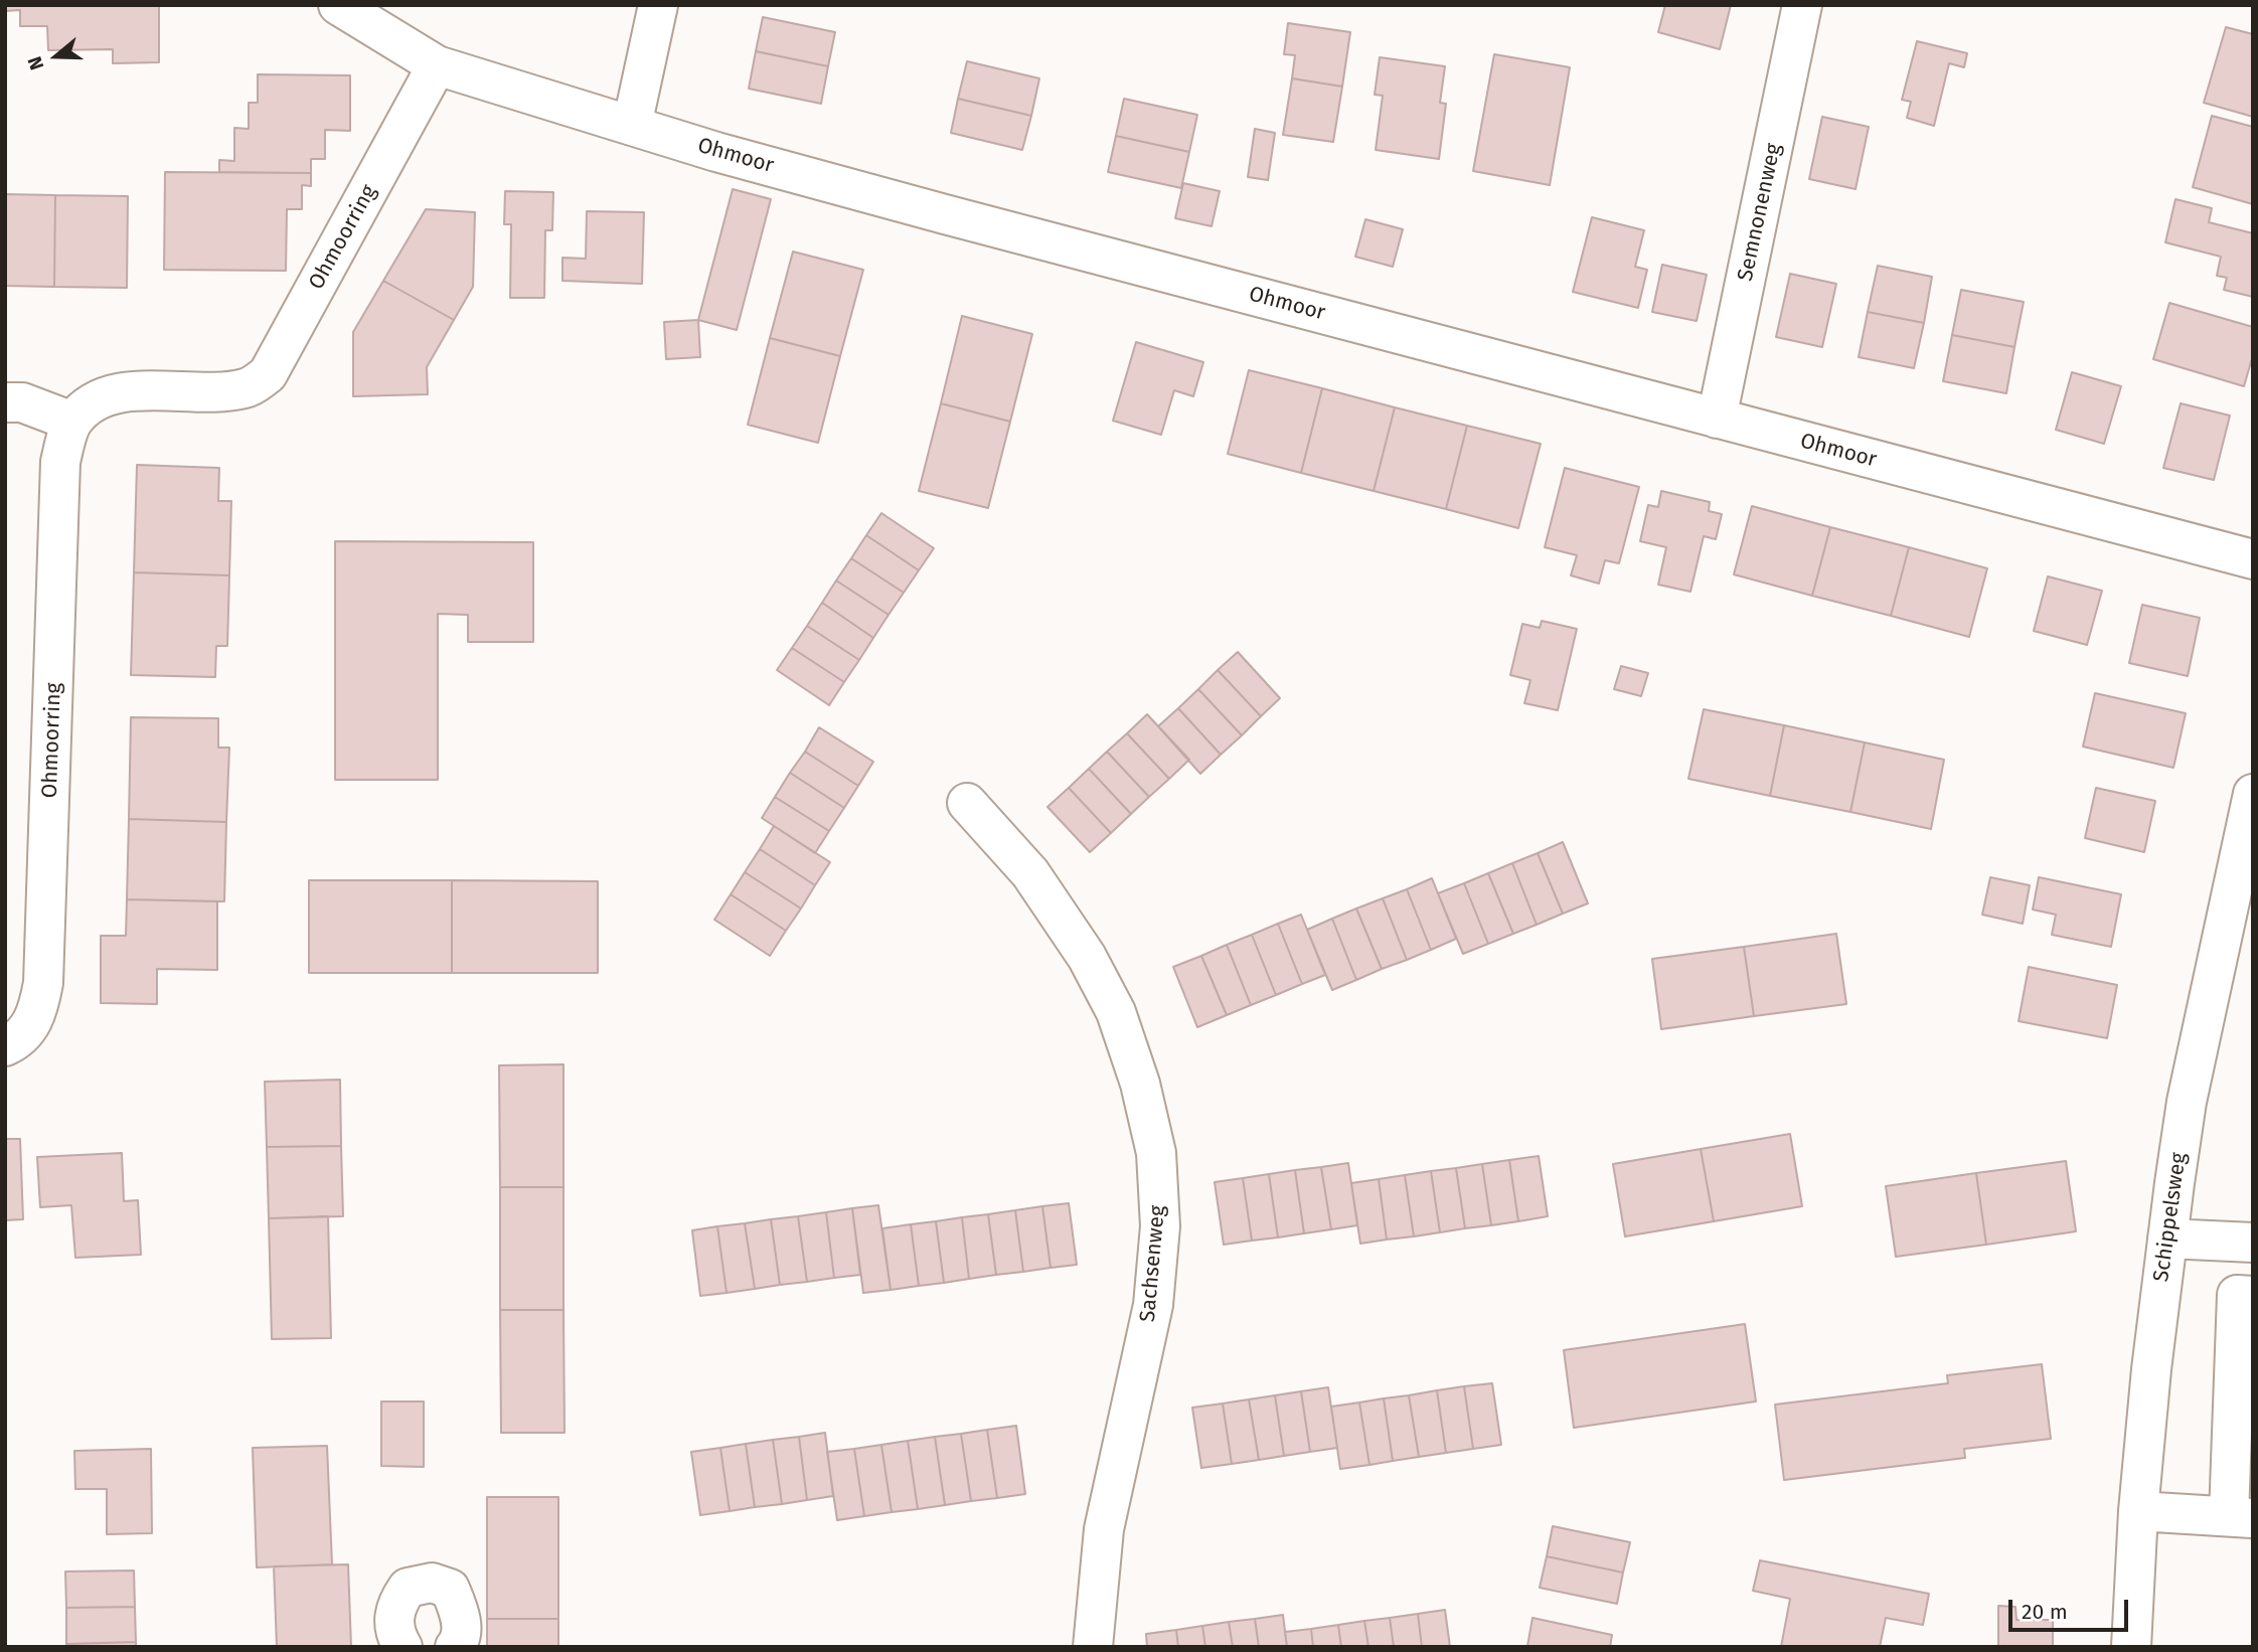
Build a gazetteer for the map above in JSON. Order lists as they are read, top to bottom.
{
  "streets": {
    "street": [
      "Ohmoor",
      "Semnonenweg",
      "Ohmoorring",
      "Schippelsweg",
      "Sachsenweg"
    ]
  },
  "crossings": [
    ["Ohmoor", "Semnonenweg"],
    ["Ohmoor", "Ohmoorring"]
  ],
  "scale_bar": "20 m",
  "north": "left"
}
